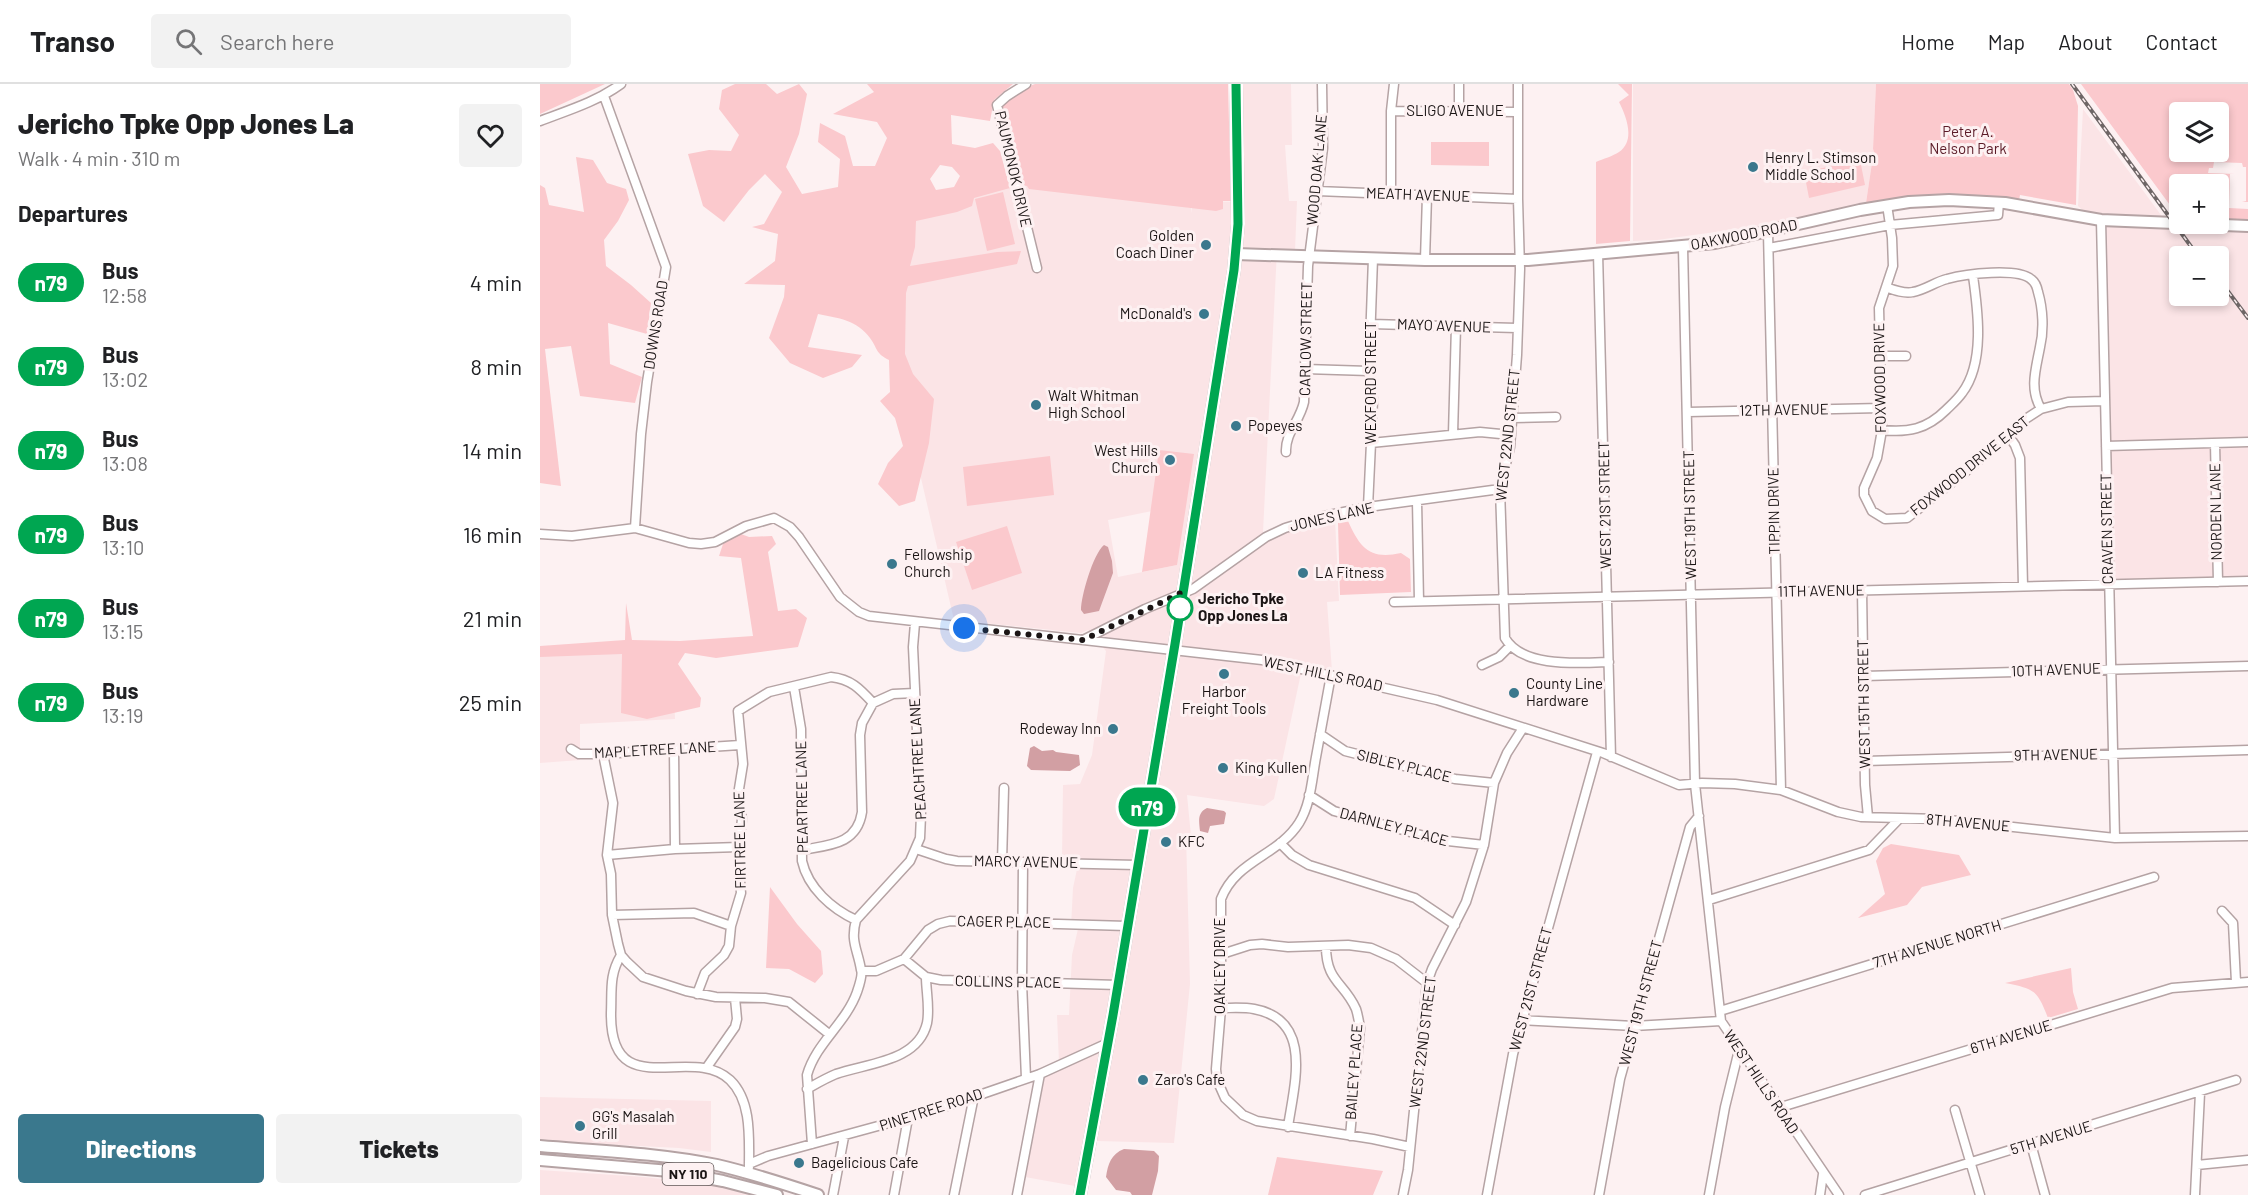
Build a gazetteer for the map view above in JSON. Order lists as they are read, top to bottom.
{
  "streets": {
    "main road": ["OAKWOOD ROAD", "NY 110"],
    "street": [
      "SLIGO AVENUE",
      "PAUMONOK DRIVE",
      "WOOD OAK LANE",
      "MEATH AVENUE",
      "DOWNS ROAD",
      "MAYO AVENUE",
      "CARLOW STREET",
      "FOXWOOD DRIVE",
      "WEXFORD STREET",
      "12TH AVENUE",
      "WEST 22ND STREET",
      "FOXWOOD DRIVE EAST",
      "WEST 21ST STREET",
      "TIPPIN DRIVE",
      "NORDEN LANE",
      "WEST 19TH STREET",
      "JONES LANE",
      "CRAVEN STREET",
      "11TH AVENUE",
      "10TH AVENUE",
      "WEST HILLS ROAD",
      "WEST 15TH STREET",
      "MAPLETREE LANE",
      "9TH AVENUE",
      "PEACHTREE LANE",
      "SIBLEY PLACE",
      "PEARTREE LANE",
      "8TH AVENUE",
      "DARNLEY PLACE",
      "FIRTREE LANE",
      "MARCY AVENUE",
      "CAGER PLACE",
      "7TH AVENUE NORTH",
      "OAKLEY DRIVE",
      "COLLINS PLACE",
      "6TH AVENUE",
      "BAILEY PLACE",
      "PINETREE ROAD",
      "5TH AVENUE"
    ]
  },
  "crossings": [
    ["SLIGO AVENUE", "WEST 22ND STREET"],
    ["WOOD OAK LANE", "MEATH AVENUE"],
    ["WOOD OAK LANE", "OAKWOOD ROAD"],
    ["WOOD OAK LANE", "CARLOW STREET"],
    ["MEATH AVENUE", "WEST 22ND STREET"],
    ["OAKWOOD ROAD", "CARLOW STREET"],
    ["OAKWOOD ROAD", "FOXWOOD DRIVE"],
    ["OAKWOOD ROAD", "WEXFORD STREET"],
    ["OAKWOOD ROAD", "WEST 22ND STREET"],
    ["OAKWOOD ROAD", "WEST 21ST STREET"],
    ["OAKWOOD ROAD", "TIPPIN DRIVE"],
    ["OAKWOOD ROAD", "WEST 19TH STREET"],
    ["OAKWOOD ROAD", "CRAVEN STREET"],
    ["DOWNS ROAD", "WEST HILLS ROAD"],
    ["MAYO AVENUE", "WEXFORD STREET"],
    ["MAYO AVENUE", "WEST 22ND STREET"],
    ["FOXWOOD DRIVE", "12TH AVENUE"],
    ["FOXWOOD DRIVE", "FOXWOOD DRIVE EAST"],
    ["WEXFORD STREET", "JONES LANE"],
    ["12TH AVENUE", "TIPPIN DRIVE"],
    ["12TH AVENUE", "WEST 19TH STREET"],
    ["WEST 22ND STREET", "JONES LANE"],
    ["WEST 22ND STREET", "11TH AVENUE"],
    ["WEST 22ND STREET", "WEST HILLS ROAD"],
    ["WEST 22ND STREET", "SIBLEY PLACE"],
    ["WEST 22ND STREET", "DARNLEY PLACE"],
    ["WEST 22ND STREET", "OAKLEY DRIVE"],
    ["FOXWOOD DRIVE EAST", "CRAVEN STREET"],
    ["WEST 21ST STREET", "11TH AVENUE"],
    ["WEST 21ST STREET", "WEST HILLS ROAD"],
    ["TIPPIN DRIVE", "11TH AVENUE"],
    ["TIPPIN DRIVE", "8TH AVENUE"],
    ["NORDEN LANE", "11TH AVENUE"],
    ["WEST 19TH STREET", "11TH AVENUE"],
    ["WEST 19TH STREET", "WEST HILLS ROAD"],
    ["WEST 19TH STREET", "8TH AVENUE"],
    ["JONES LANE", "WEST HILLS ROAD"],
    ["CRAVEN STREET", "11TH AVENUE"],
    ["CRAVEN STREET", "10TH AVENUE"],
    ["CRAVEN STREET", "9TH AVENUE"],
    ["CRAVEN STREET", "8TH AVENUE"],
    ["11TH AVENUE", "WEST 15TH STREET"],
    ["10TH AVENUE", "WEST 15TH STREET"],
    ["WEST HILLS ROAD", "PEACHTREE LANE"],
    ["WEST HILLS ROAD", "8TH AVENUE"],
    ["WEST HILLS ROAD", "7TH AVENUE NORTH"],
    ["WEST HILLS ROAD", "OAKLEY DRIVE"],
    ["WEST HILLS ROAD", "6TH AVENUE"],
    ["WEST 15TH STREET", "9TH AVENUE"],
    ["WEST 15TH STREET", "8TH AVENUE"],
    ["MAPLETREE LANE", "FIRTREE LANE"],
    ["PEACHTREE LANE", "PEARTREE LANE"],
    ["PEACHTREE LANE", "MARCY AVENUE"],
    ["SIBLEY PLACE", "OAKLEY DRIVE"],
    ["PEARTREE LANE", "FIRTREE LANE"],
    ["DARNLEY PLACE", "OAKLEY DRIVE"],
    ["CAGER PLACE", "COLLINS PLACE"],
    ["OAKLEY DRIVE", "BAILEY PLACE"],
    ["PINETREE ROAD", "NY 110"]
  ],
  "parks": ["Peter A. Nelson Park"],
  "places": [
    "Henry L. Stimson Middle School",
    "Golden Coach Diner",
    "McDonald's",
    "Walt Whitman High School",
    "Popeyes",
    "West Hills Church",
    "Fellowship Church",
    "LA Fitness",
    "Jericho Tpke Opp Jones La",
    "Harbor Freight Tools",
    "County Line Hardware",
    "Rodeway Inn",
    "King Kullen",
    "KFC",
    "Zaro's Cafe",
    "GG's Masalah Grill",
    "Bagelicious Cafe"
  ],
  "lines": ["bus line n79"],
  "page": {
    "header": "Transo",
    "search": "Search here",
    "nav": [
      "Home",
      "Map",
      "About",
      "Contact"
    ],
    "heading": [
      ["Jericho Tpke Opp Jones La", "Walk · 4 min · 310 m"],
      "Departures"
    ],
    "on_map": "n79",
    "map_buttons": ["+", "−"],
    "list": [
      {
        "mark": "n79",
        "name": "Bus",
        "note": "12:58",
        "value": "4 min"
      },
      {
        "mark": "n79",
        "name": "Bus",
        "note": "13:02",
        "value": "8 min"
      },
      {
        "mark": "n79",
        "name": "Bus",
        "note": "13:08",
        "value": "14 min"
      },
      {
        "mark": "n79",
        "name": "Bus",
        "note": "13:10",
        "value": "16 min"
      },
      {
        "mark": "n79",
        "name": "Bus",
        "note": "13:15",
        "value": "21 min"
      },
      {
        "mark": "n79",
        "name": "Bus",
        "note": "13:19",
        "value": "25 min"
      }
    ],
    "buttons": ["Directions", "Tickets"]
  }
}
